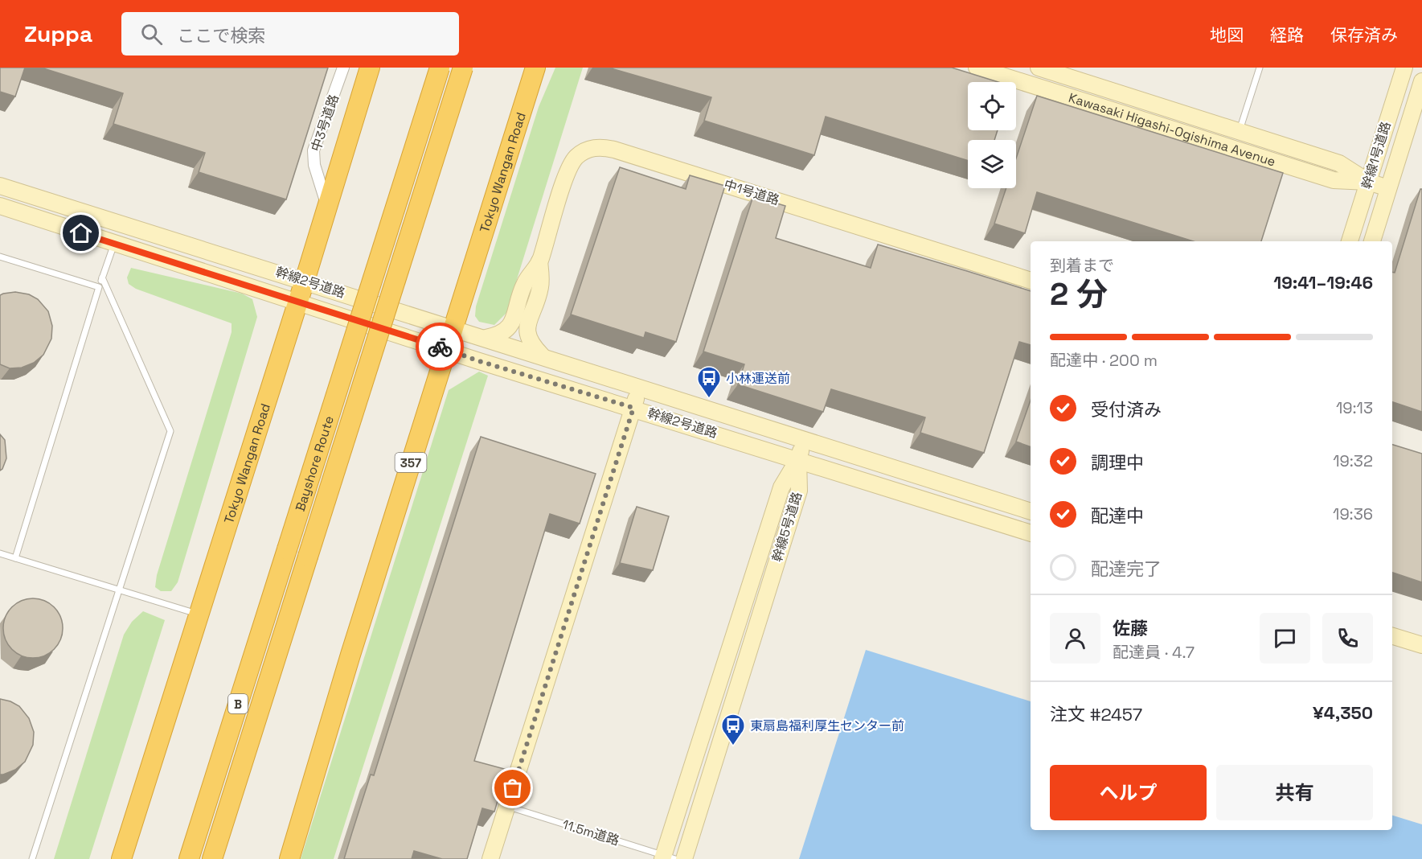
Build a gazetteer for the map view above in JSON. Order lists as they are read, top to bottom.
{
  "streets": {
    "highway": [
      "Tokyo Wangan Road",
      "357",
      "Bayshore Route",
      "B"
    ],
    "street": [
      "中3号道路",
      "Kawasaki Higashi-Ogishima Avenue",
      "幹線1号道路",
      "中1号道路",
      "幹線2号道路",
      "幹線5号道路"
    ],
    "lane": ["11.5m道路"]
  },
  "crossings": [
    ["中3号道路", "Tokyo Wangan Road"],
    ["Kawasaki Higashi-Ogishima Avenue", "幹線1号道路"],
    ["Tokyo Wangan Road", "幹線2号道路"],
    ["中1号道路", "幹線2号道路"],
    ["幹線2号道路", "幹線5号道路"],
    ["幹線5号道路", "11.5m道路"]
  ],
  "places": {
    "bus stop": ["小林運送前", "東扇島福利厚生センター前"]
  },
  "page": {
    "header": "Zuppa",
    "search": "ここで検索",
    "nav": ["地図", "経路", "保存済み"],
    "heading": ["2 分", "到着まで", "19:41–19:46"],
    "panel": [
      "佐藤",
      "配達員 · 4.7",
      "注文 #2457",
      "¥4,350"
    ],
    "bar": "配達中 · 200 m",
    "list": [
      ["受付済み", "19:13"],
      ["調理中", "19:32"],
      ["配達中", "19:36"],
      "配達完了"
    ],
    "buttons": ["ヘルプ", "共有"]
  }
}
